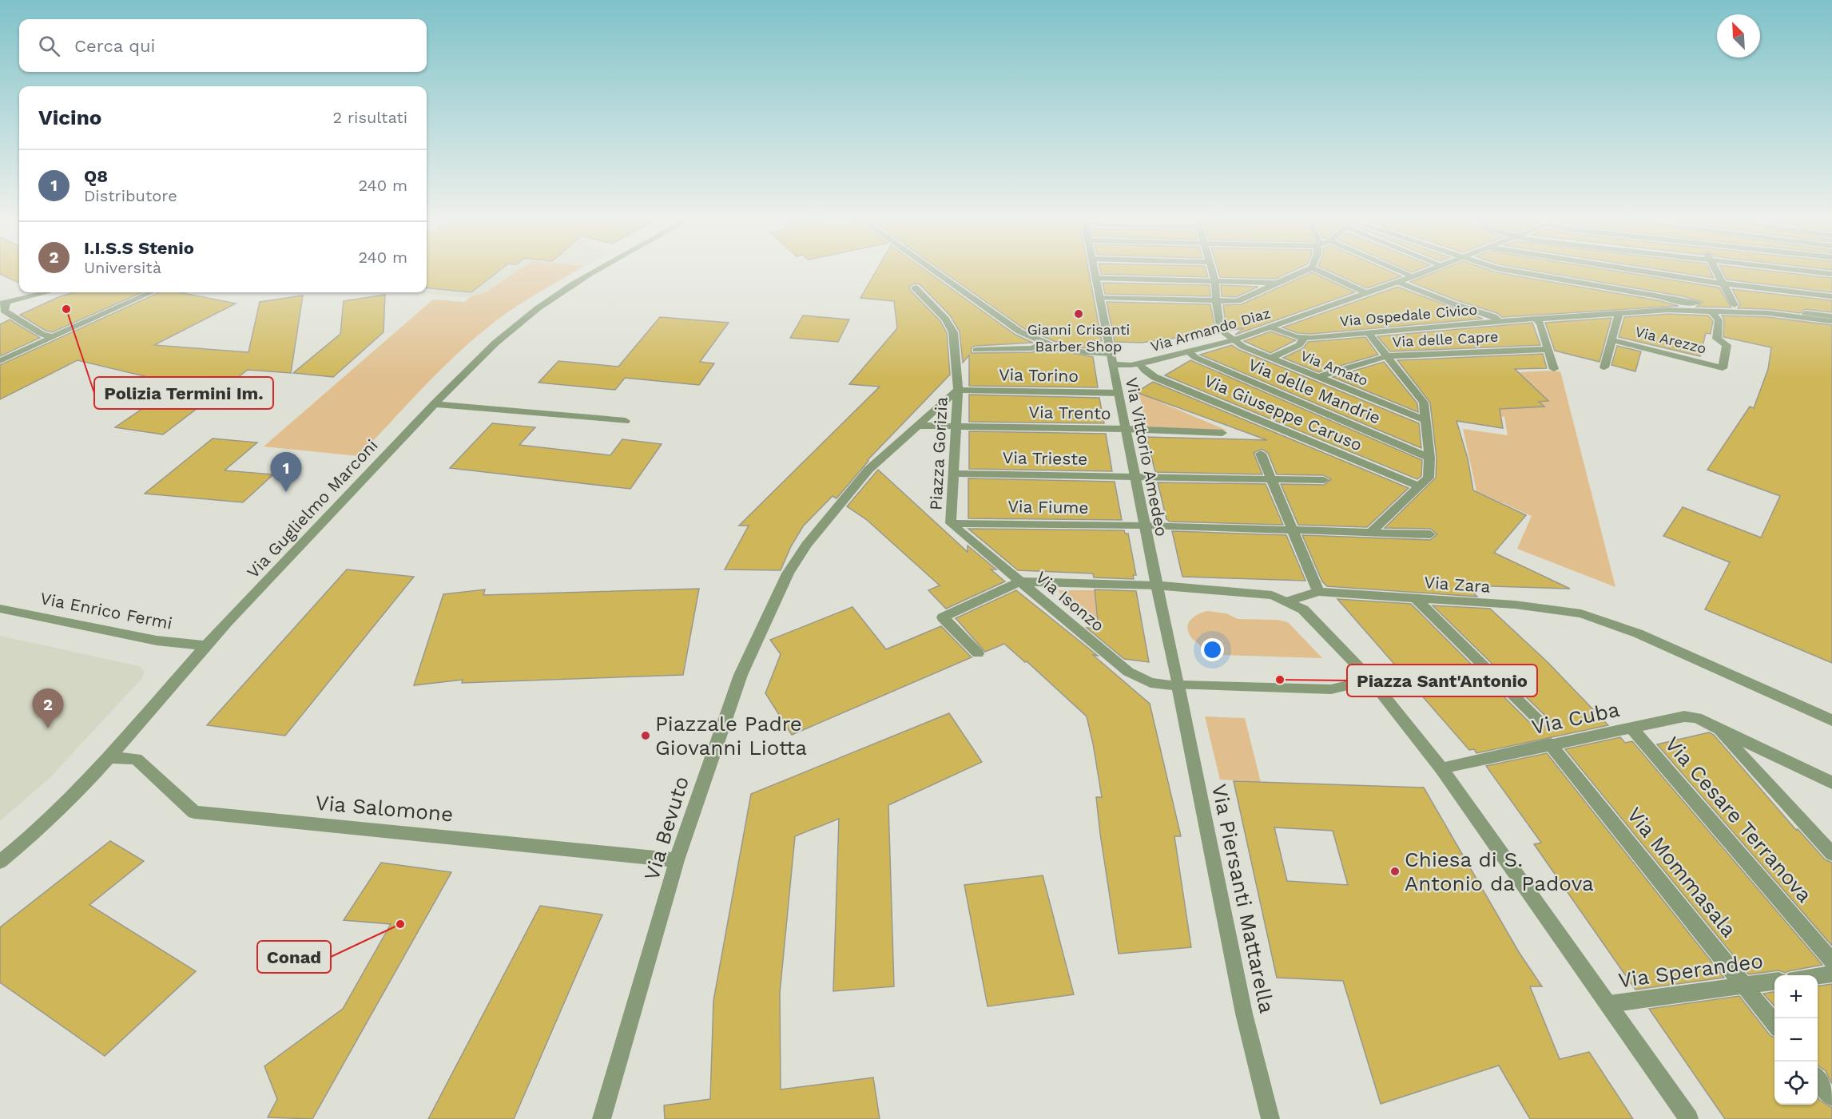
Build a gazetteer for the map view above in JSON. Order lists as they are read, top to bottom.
{
  "streets": {
    "street": [
      "Via Ospedale Civico",
      "Via Armando Diaz",
      "Via delle Capre",
      "Via Arezzo",
      "Via Amato",
      "Via Torino",
      "Via delle Mandrie",
      "Via Trento",
      "Via Giuseppe Caruso",
      "Piazza Gorizia",
      "Via Vittorio Amedeo",
      "Via Trieste",
      "Via Fiume",
      "Via Guglielmo Marconi",
      "Via Zara",
      "Via Isonzo",
      "Via Enrico Fermi",
      "Via Cuba",
      "Via Salomone",
      "Via Cesare Terranova",
      "Via Bevuto",
      "Via Mommasala",
      "Via Piersanti Mattarella",
      "Via Sperandeo"
    ]
  },
  "crossings": [
    ["Via Ospedale Civico", "Via Armando Diaz"],
    ["Via Ospedale Civico", "Via Arezzo"],
    ["Via Armando Diaz", "Via Amato"],
    ["Via Armando Diaz", "Via delle Mandrie"],
    ["Via Armando Diaz", "Via Giuseppe Caruso"],
    ["Via Armando Diaz", "Via Vittorio Amedeo"],
    ["Via delle Capre", "Via Amato"],
    ["Via Torino", "Piazza Gorizia"],
    ["Via Torino", "Via Vittorio Amedeo"],
    ["Via Trento", "Piazza Gorizia"],
    ["Via Trento", "Via Vittorio Amedeo"],
    ["Piazza Gorizia", "Via Trieste"],
    ["Piazza Gorizia", "Via Fiume"],
    ["Piazza Gorizia", "Via Isonzo"],
    ["Piazza Gorizia", "Via Bevuto"],
    ["Via Vittorio Amedeo", "Via Trieste"],
    ["Via Vittorio Amedeo", "Via Fiume"],
    ["Via Vittorio Amedeo", "Via Isonzo"],
    ["Via Vittorio Amedeo", "Via Piersanti Mattarella"],
    ["Via Fiume", "Via Isonzo"],
    ["Via Guglielmo Marconi", "Via Enrico Fermi"],
    ["Via Guglielmo Marconi", "Via Salomone"],
    ["Via Isonzo", "Via Piersanti Mattarella"],
    ["Via Cuba", "Via Cesare Terranova"],
    ["Via Cuba", "Via Mommasala"],
    ["Via Salomone", "Via Bevuto"],
    ["Via Mommasala", "Via Sperandeo"]
  ],
  "places": [
    "Polizia Termini Im.",
    "Gianni Crisanti Barber Shop",
    "Piazza Sant'Antonio",
    "Piazzale Padre Giovanni Liotta",
    "Chiesa di S. Antonio da Padova",
    "Conad"
  ],
  "north": "top left",
  "page": {
    "search": "Cerca qui",
    "heading": ["Vicino", "2 risultati"],
    "list": [
      {
        "mark": "1",
        "name": "Q8",
        "note": "Distributore",
        "value": "240 m"
      },
      {
        "mark": "2",
        "name": "I.I.S.S Stenio",
        "note": "Università",
        "value": "240 m"
      }
    ],
    "pins": ["1", "2"],
    "map_buttons": ["+", "−"]
  }
}
